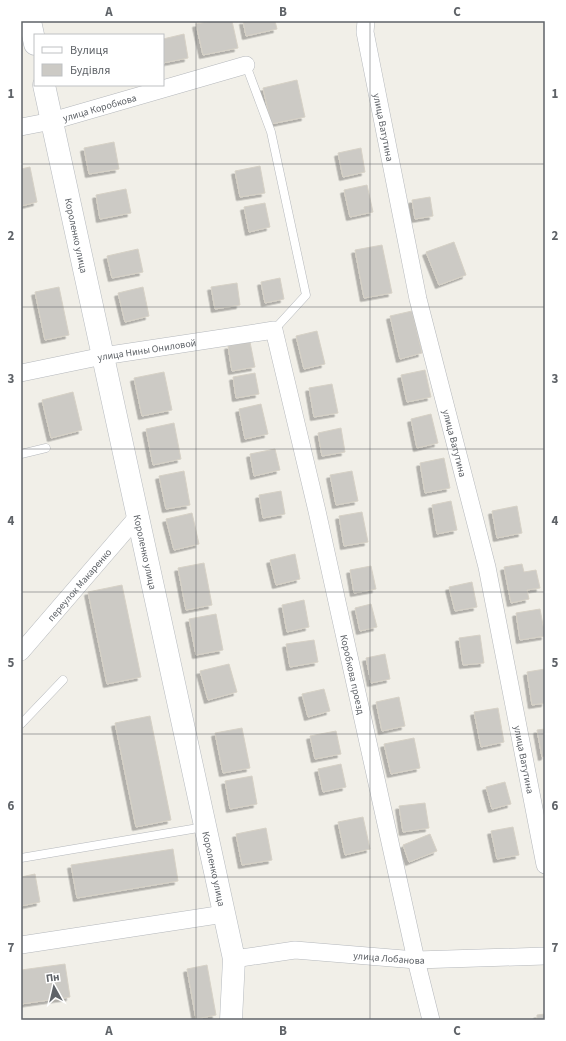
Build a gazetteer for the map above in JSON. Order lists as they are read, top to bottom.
{
  "streets": {
    "street": [
      "улица Коробкова",
      "улица Ватутина",
      "Короленко улица",
      "улица Нины Ониловой",
      "переулок Макаренко",
      "Коробкова проезд",
      "улица Лобанова"
    ]
  },
  "crossings": [
    ["улица Коробкова", "Короленко улица"],
    ["Короленко улица", "улица Нины Ониловой"],
    ["Короленко улица", "переулок Макаренко"],
    ["Короленко улица", "улица Лобанова"],
    ["улица Нины Ониловой", "Коробкова проезд"],
    ["Коробкова проезд", "улица Лобанова"]
  ],
  "legend": ["Вулиця", "Будівля"],
  "north": "top",
  "grid": {
    "columns": ["A", "B", "C"],
    "rows": [
      "1",
      "2",
      "3",
      "4",
      "5",
      "6",
      "7"
    ]
  }
}
